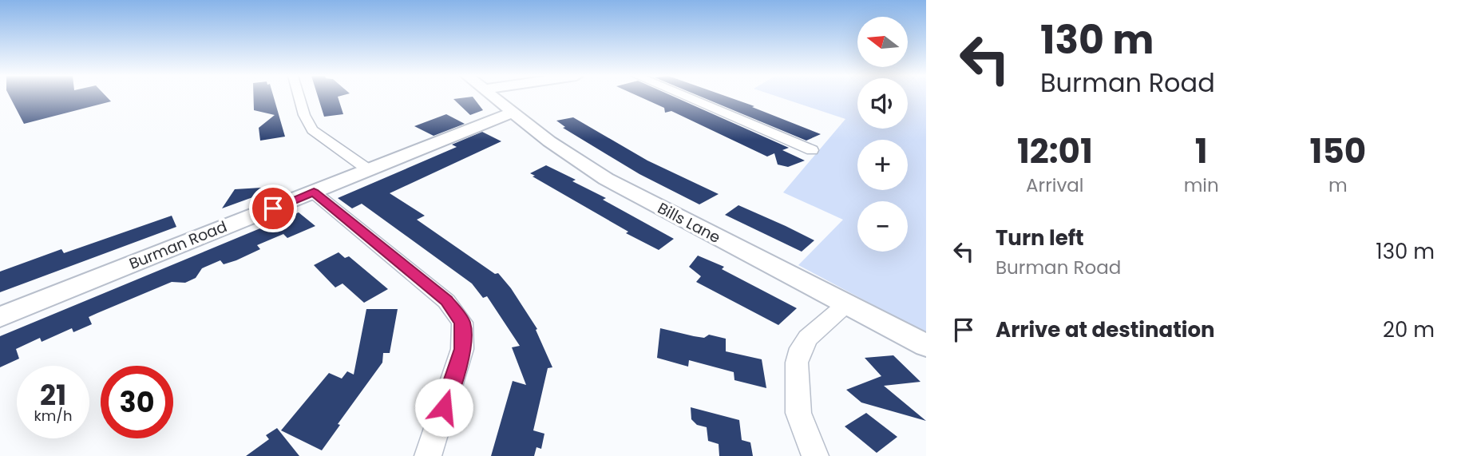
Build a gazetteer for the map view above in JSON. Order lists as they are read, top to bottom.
{
  "streets": {
    "street": ["Bills Lane", "Burman Road"]
  },
  "crossings": [
    ["Bills Lane", "Burman Road"]
  ],
  "north": "left",
  "page": {
    "turn": ["130 m", "Burman Road"],
    "map_buttons": ["+", "−"],
    "eta": [
      "12:01",
      "Arrival",
      "1",
      "min",
      "150",
      "m"
    ],
    "list": [
      {
        "name": "Turn left",
        "note": "Burman Road",
        "value": "130 m"
      },
      {
        "name": "Arrive at destination",
        "value": "20 m"
      }
    ],
    "speed": "21 km/h",
    "limit": "30"
  }
}
